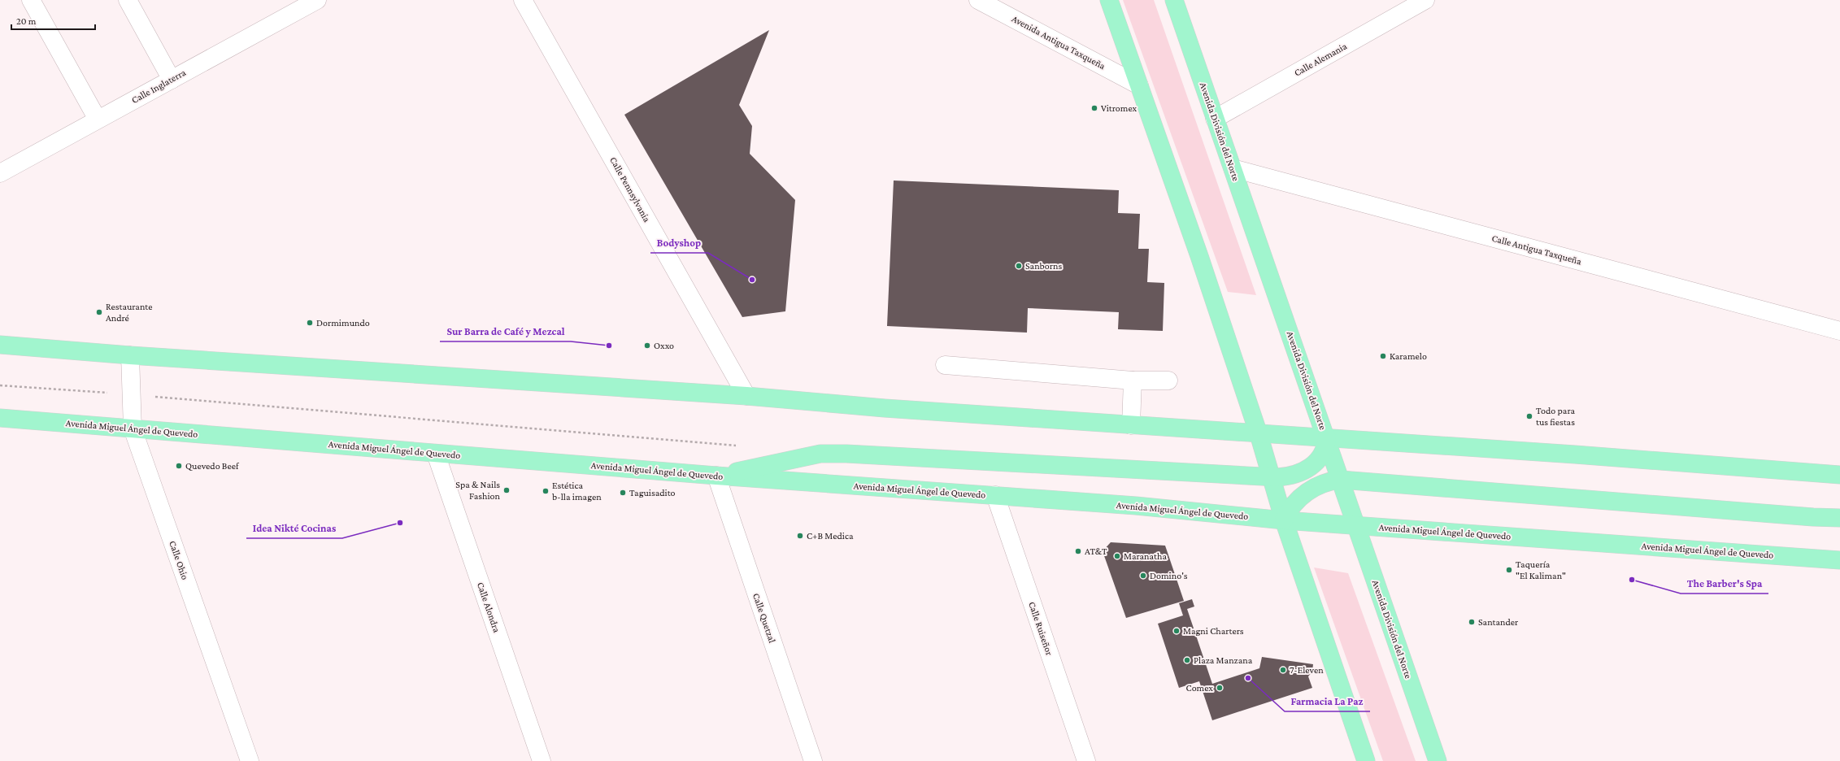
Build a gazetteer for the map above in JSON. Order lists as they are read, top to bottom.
{
  "streets": {
    "main road": ["Avenida División del Norte", "Avenida Miguel Ángel de Quevedo"],
    "street": [
      "Avenida Antigua Taxqueña",
      "Calle Alemania",
      "Calle Inglaterra",
      "Calle Pennsylvania",
      "Calle Antigua Taxqueña",
      "Calle Ohio",
      "Calle Alondra",
      "Calle Quetzal",
      "Calle Ruiseñor"
    ]
  },
  "crossings": [
    ["Calle Alemania", "Avenida División del Norte"],
    ["Avenida División del Norte", "Calle Antigua Taxqueña"],
    ["Avenida División del Norte", "Avenida Miguel Ángel de Quevedo"],
    ["Avenida Miguel Ángel de Quevedo", "Calle Ohio"],
    ["Avenida Miguel Ángel de Quevedo", "Calle Alondra"],
    ["Avenida Miguel Ángel de Quevedo", "Calle Quetzal"],
    ["Avenida Miguel Ángel de Quevedo", "Calle Ruiseñor"]
  ],
  "places": [
    "Vitromex",
    "Sanborns",
    "Bodyshop",
    "Restaurante André",
    "Dormimundo",
    "Sur Barra de Café y Mezcal",
    "Oxxo",
    "Karamelo",
    "Todo para tus fiestas",
    "Quevedo Beef",
    "Spa & Nails Fashion",
    "Estética b-lla imagen",
    "Taguisadito",
    "Idea Nikté Cocinas",
    "C+B Medica",
    "AT&T",
    "Maranatha",
    "Taquería \"El Kaliman\"",
    "Domino's",
    "The Barber's Spa",
    "Santander",
    "Magni Charters",
    "Plaza Manzana",
    "7-Eleven",
    "Farmacia La Paz",
    "Comex"
  ],
  "scale_bar": "20 m"
}
